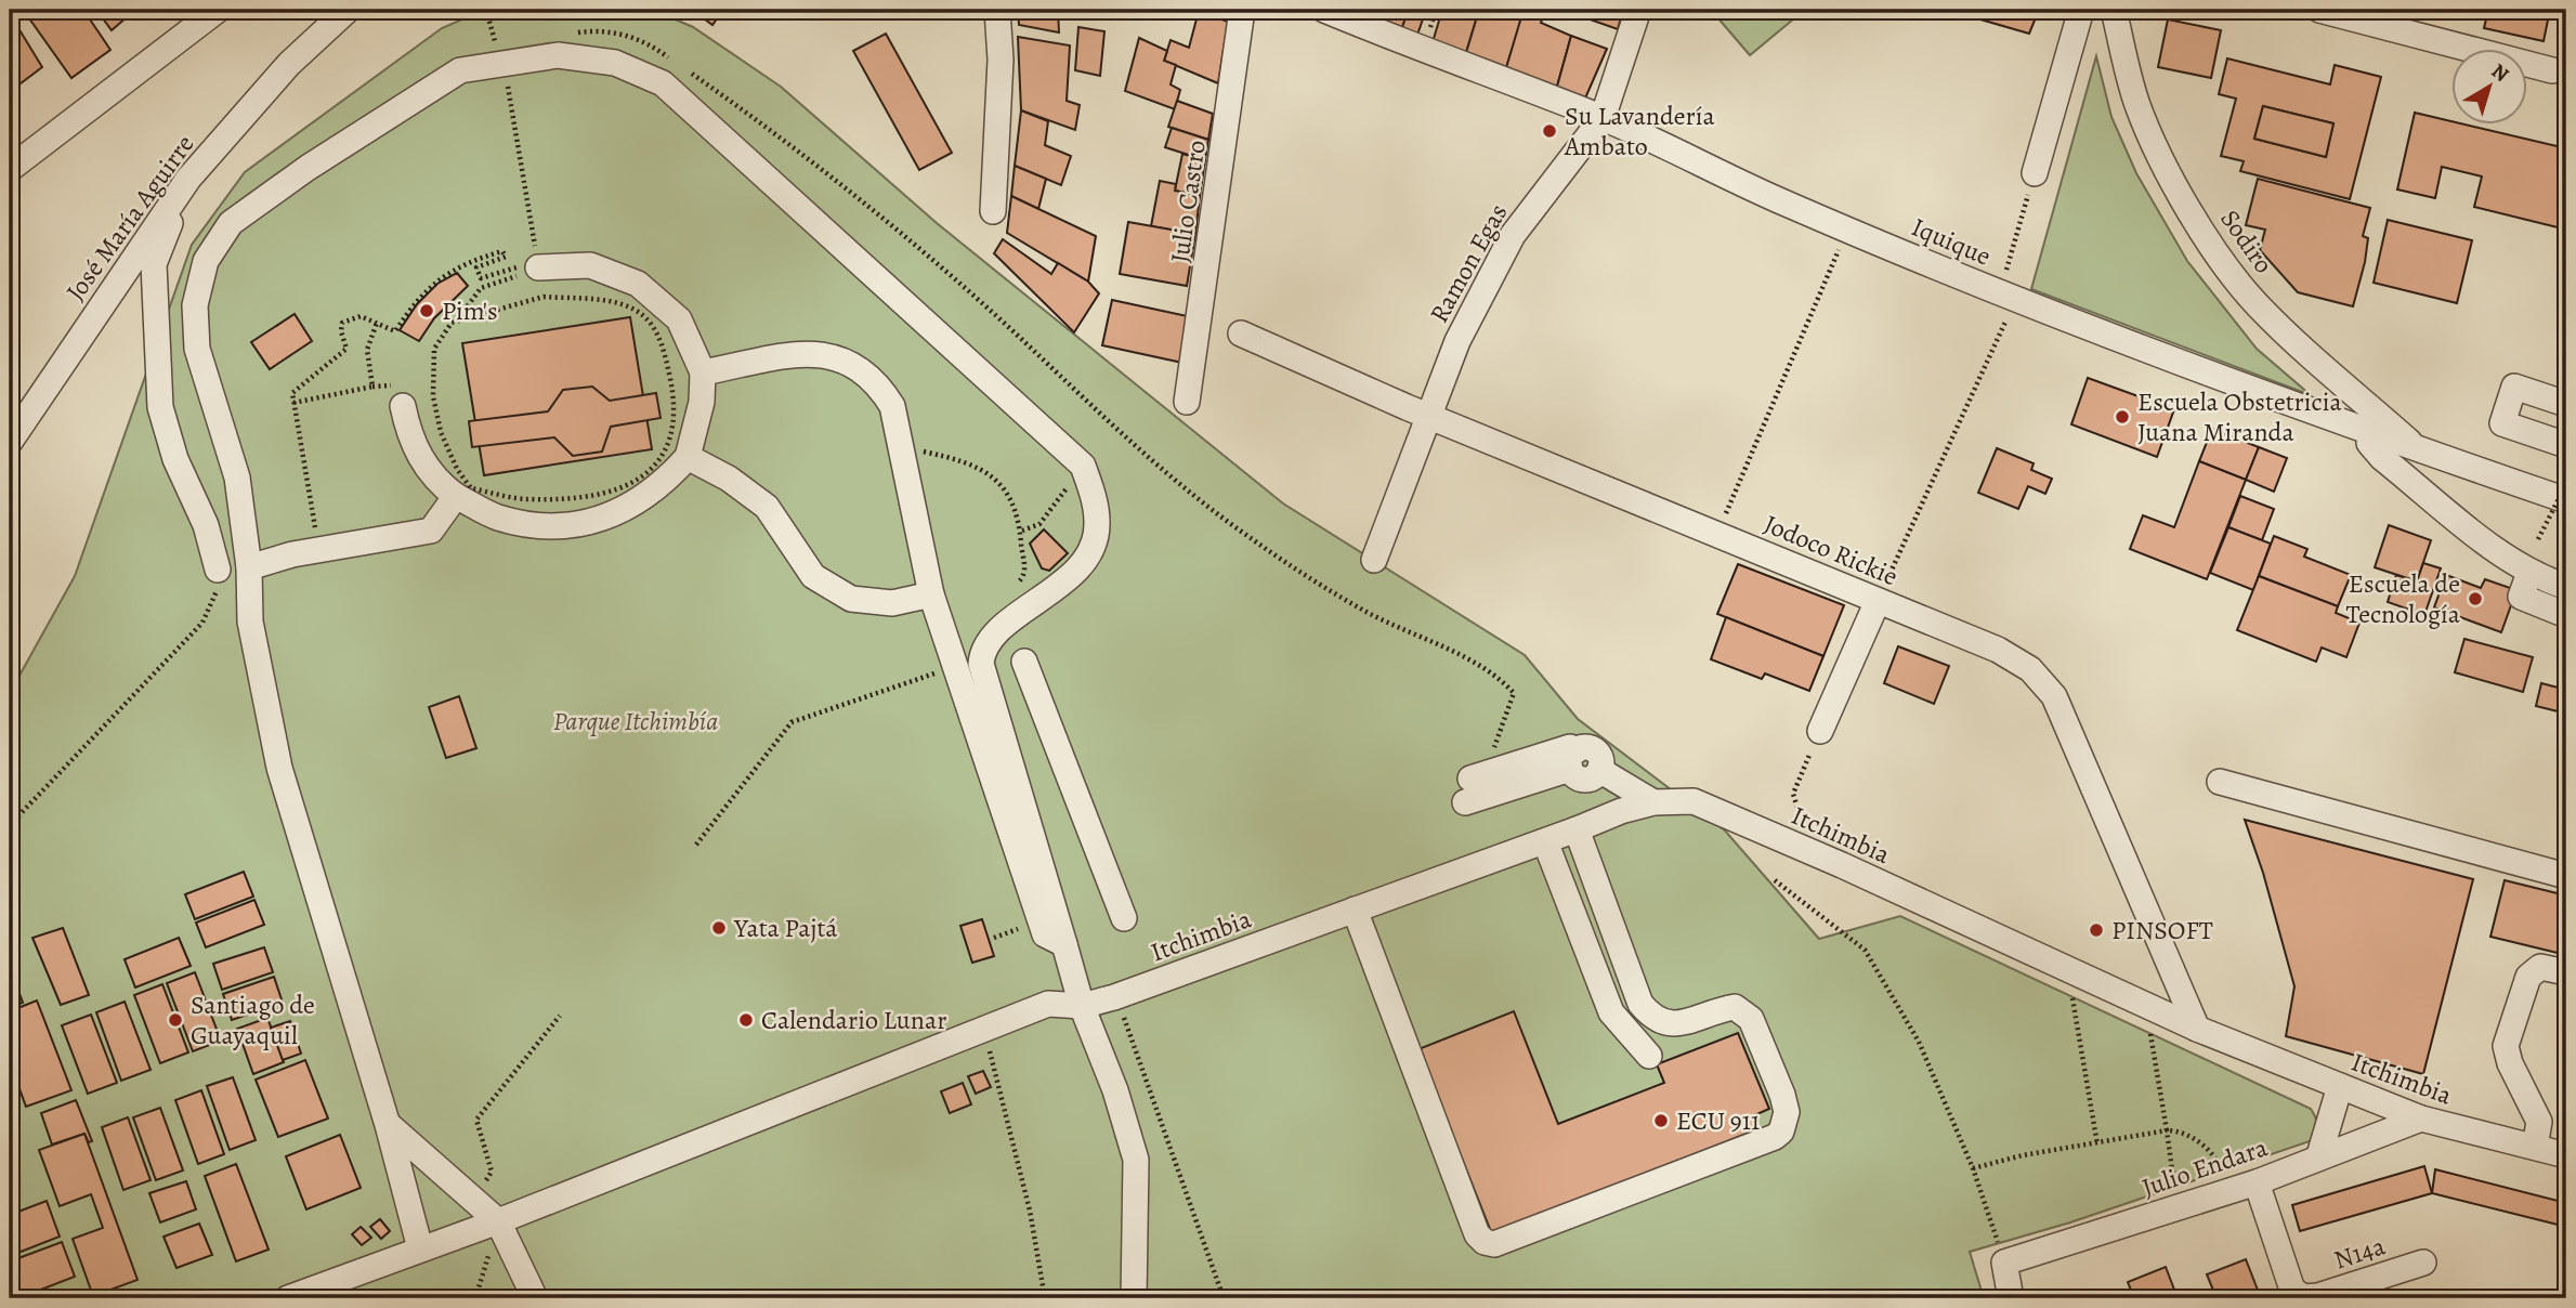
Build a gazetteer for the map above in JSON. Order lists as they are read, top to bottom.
{
  "streets": {
    "street": [
      "Julio Castro",
      "José María Aguirre",
      "Iquique",
      "Sodiro",
      "Ramon Egas",
      "Jodoco Rickie",
      "Itchimbia",
      "Julio Endara",
      "N14a"
    ]
  },
  "crossings": [
    ["Iquique", "Sodiro"],
    ["Iquique", "Ramon Egas"],
    ["Ramon Egas", "Jodoco Rickie"],
    ["Jodoco Rickie", "Itchimbia"],
    ["Itchimbia", "Julio Endara"],
    ["Julio Endara", "N14a"]
  ],
  "parks": ["Parque Itchimbía"],
  "places": [
    "Su Lavandería Ambato",
    "Pim's",
    "Escuela Obstetricia Juana Miranda",
    "Escuela de Tecnología",
    "Yata Pajtá",
    "PINSOFT",
    "Santiago de Guayaquil",
    "Calendario Lunar",
    "ECU 911"
  ],
  "north": "top right"
}
